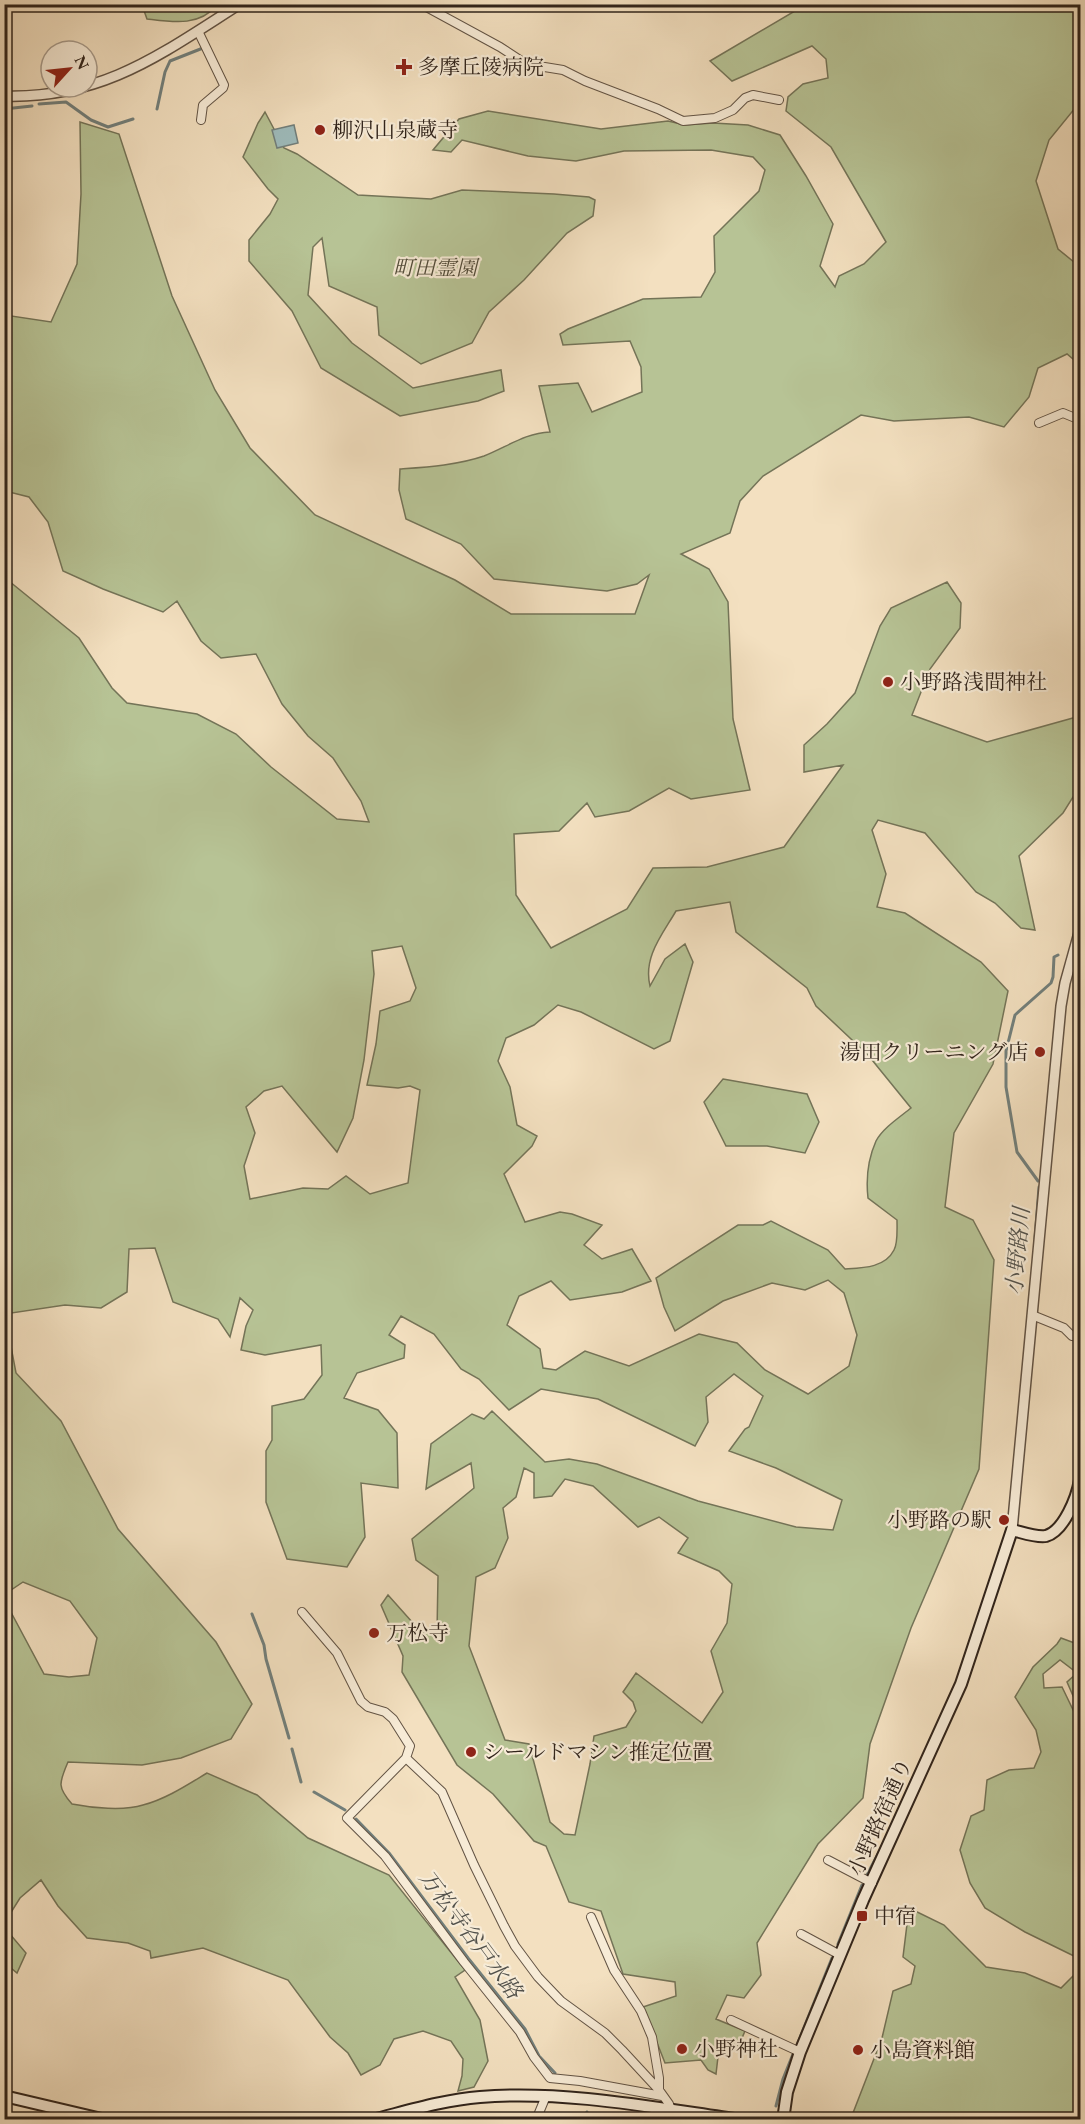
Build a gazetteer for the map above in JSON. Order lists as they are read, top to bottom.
{
  "streets": {
    "main road": ["小野路宿通り"]
  },
  "water": ["小野路川", "万松寺谷戸水路"],
  "parks": ["町田霊園"],
  "places": {
    "health": ["多摩丘陵病院"],
    "other": [
      "柳沢山泉蔵寺",
      "小野路浅間神社",
      "湯田クリーニング店",
      "小野路の駅",
      "万松寺",
      "シールドマシン推定位置",
      "小野神社",
      "小島資料館"
    ],
    "transit": ["中宿"]
  },
  "north": "top right"
}
